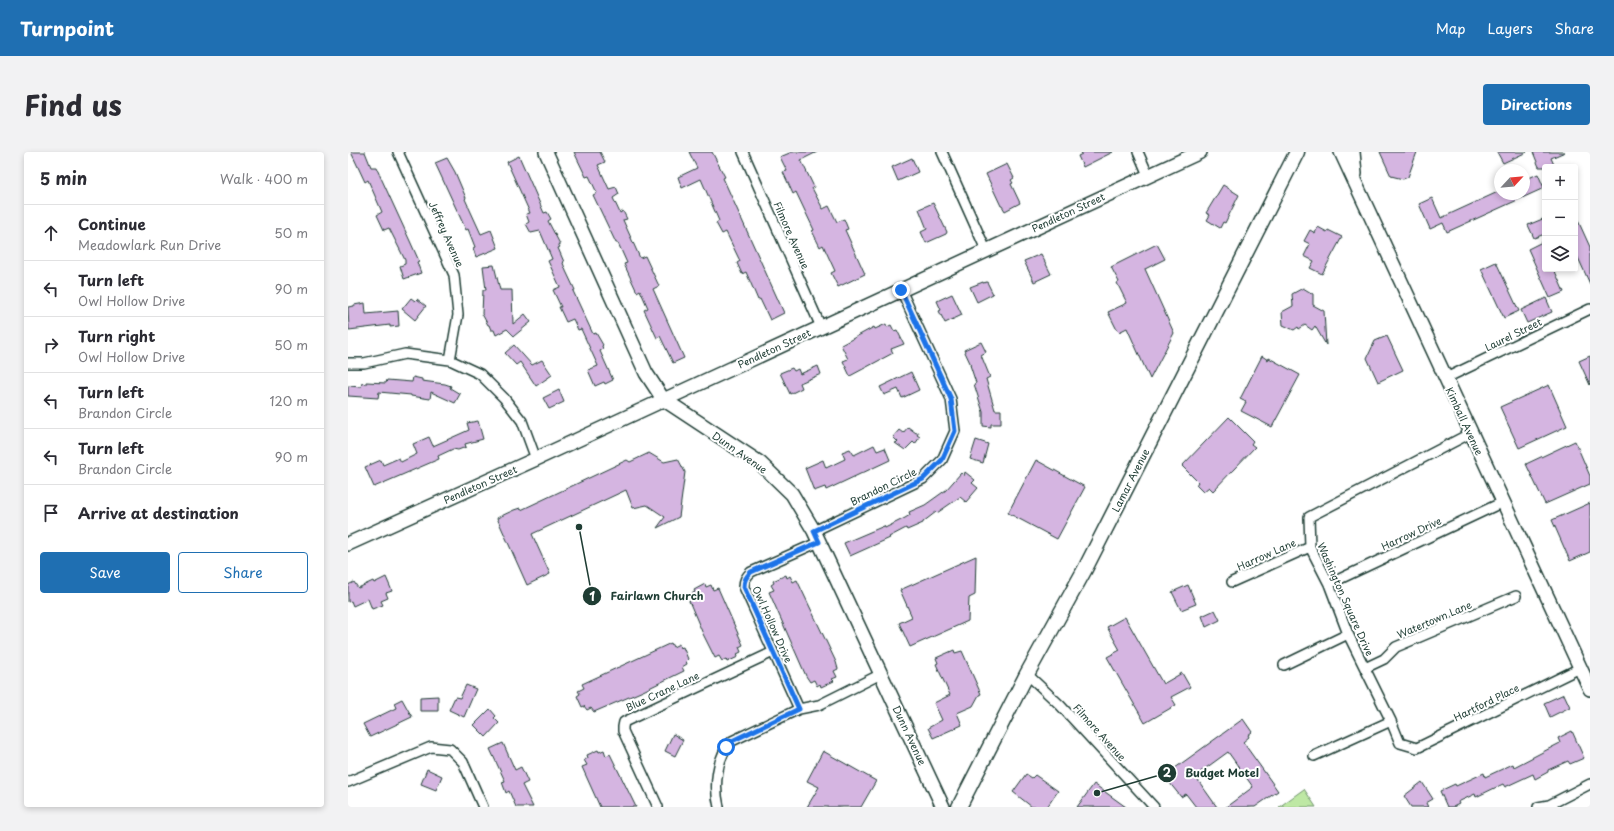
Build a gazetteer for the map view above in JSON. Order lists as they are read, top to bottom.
{
  "streets": {
    "main road": [
      "Pendleton Street",
      "Kimball Avenue",
      "Dunn Avenue",
      "Lamar Avenue"
    ],
    "street": [
      "Jeffrey Avenue",
      "Filmore Avenue",
      "Laurel Street",
      "Brandon Circle",
      "Harrow Drive",
      "Harrow Lane",
      "Washington Square Drive",
      "Watertown Lane",
      "Owl Hollow Drive",
      "Blue Crane Lane",
      "Hartford Place"
    ]
  },
  "crossings": [
    ["Pendleton Street", "Filmore Avenue"],
    ["Pendleton Street", "Dunn Avenue"],
    ["Pendleton Street", "Brandon Circle"],
    ["Filmore Avenue", "Lamar Avenue"],
    ["Laurel Street", "Kimball Avenue"],
    ["Kimball Avenue", "Harrow Drive"],
    ["Kimball Avenue", "Washington Square Drive"],
    ["Kimball Avenue", "Hartford Place"],
    ["Dunn Avenue", "Brandon Circle"],
    ["Dunn Avenue", "Owl Hollow Drive"],
    ["Brandon Circle", "Owl Hollow Drive"],
    ["Harrow Drive", "Washington Square Drive"],
    ["Harrow Lane", "Washington Square Drive"],
    ["Washington Square Drive", "Watertown Lane"],
    ["Washington Square Drive", "Hartford Place"],
    ["Owl Hollow Drive", "Blue Crane Lane"]
  ],
  "places": ["Fairlawn Church", "Budget Motel"],
  "north": "top right",
  "page": {
    "header": "Turnpoint",
    "nav": ["Map", "Layers", "Share"],
    "title": "Find us",
    "buttons": [
      "Directions",
      ["Save", "Share"]
    ],
    "heading": ["5 min", "Walk · 400 m"],
    "map_buttons": ["+", "−"],
    "list": [
      ["Continue", "Meadowlark Run Drive", "50 m"],
      ["Turn left", "Owl Hollow Drive", "90 m"],
      ["Turn right", "Owl Hollow Drive", "50 m"],
      ["Turn left", "Brandon Circle", "120 m"],
      ["Turn left", "Brandon Circle", "90 m"],
      "Arrive at destination"
    ]
  }
}
